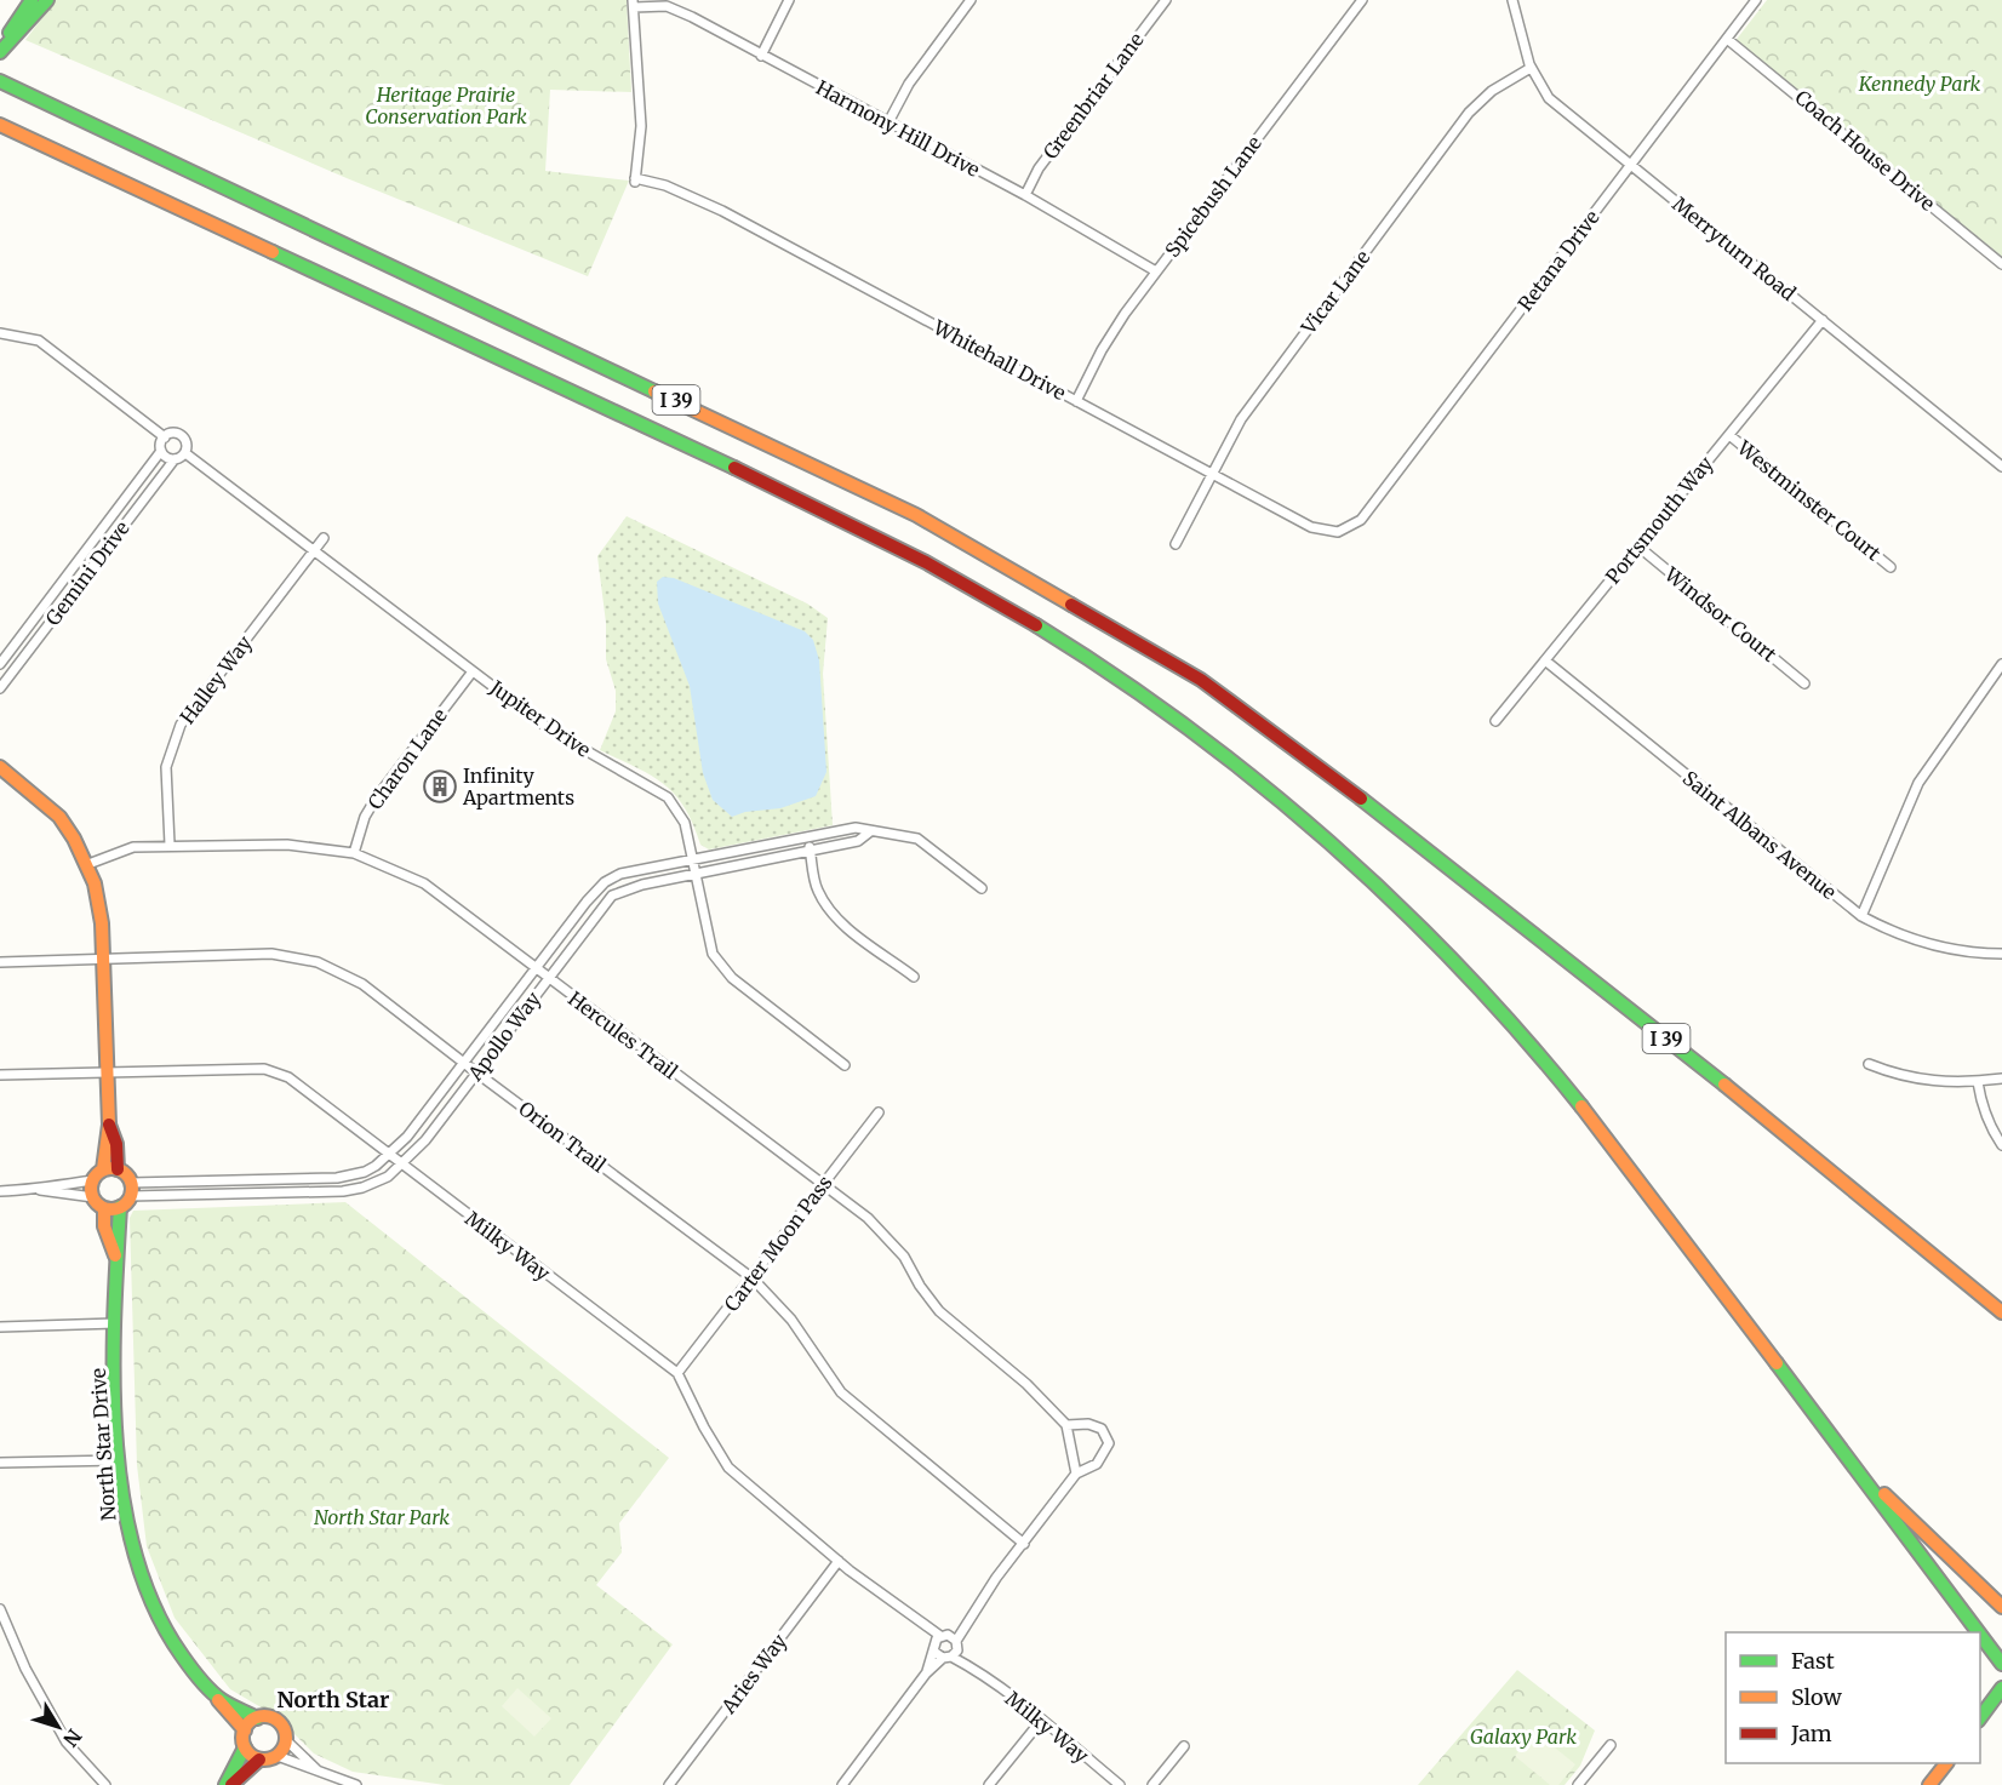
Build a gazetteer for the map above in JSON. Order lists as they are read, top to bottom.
{
  "streets": {
    "main road": ["I 39", "North Star Drive"],
    "street": [
      "Greenbriar Lane",
      "Harmony Hill Drive",
      "Coach House Drive",
      "Spicebush Lane",
      "Merryturn Road",
      "Retana Drive",
      "Vicar Lane",
      "Whitehall Drive",
      "Westminster Court",
      "Portsmouth Way",
      "Gemini Drive",
      "Windsor Court",
      "Halley Way",
      "Jupiter Drive",
      "Charon Lane",
      "Saint Albans Avenue",
      "Hercules Trail",
      "Apollo Way",
      "Orion Trail",
      "Carter Moon Pass",
      "Milky Way",
      "Aries Way"
    ]
  },
  "crossings": [
    ["Greenbriar Lane", "Harmony Hill Drive"],
    ["Harmony Hill Drive", "Spicebush Lane"],
    ["Harmony Hill Drive", "Whitehall Drive"],
    ["Coach House Drive", "Retana Drive"],
    ["Spicebush Lane", "Whitehall Drive"],
    ["Merryturn Road", "Retana Drive"],
    ["Merryturn Road", "Vicar Lane"],
    ["Merryturn Road", "Portsmouth Way"],
    ["Retana Drive", "Whitehall Drive"],
    ["Vicar Lane", "Whitehall Drive"],
    ["Westminster Court", "Portsmouth Way"],
    ["Portsmouth Way", "Windsor Court"],
    ["Portsmouth Way", "Saint Albans Avenue"],
    ["Gemini Drive", "Jupiter Drive"],
    ["Halley Way", "Jupiter Drive"],
    ["Halley Way", "Hercules Trail"],
    ["Jupiter Drive", "Charon Lane"],
    ["Jupiter Drive", "Apollo Way"],
    ["Charon Lane", "Hercules Trail"],
    ["Hercules Trail", "Apollo Way"],
    ["Hercules Trail", "Carter Moon Pass"],
    ["Apollo Way", "Orion Trail"],
    ["Apollo Way", "Milky Way"],
    ["Apollo Way", "North Star Drive"],
    ["Orion Trail", "Carter Moon Pass"],
    ["Carter Moon Pass", "Milky Way"],
    ["Milky Way", "Aries Way"]
  ],
  "districts": ["North Star"],
  "parks": [
    "Kennedy Park",
    "Heritage Prairie Conservation Park",
    "North Star Park",
    "Galaxy Park"
  ],
  "places": {
    "building": ["Infinity Apartments"]
  },
  "legend": ["Fast", "Slow", "Jam"],
  "north": "bottom right"
}
